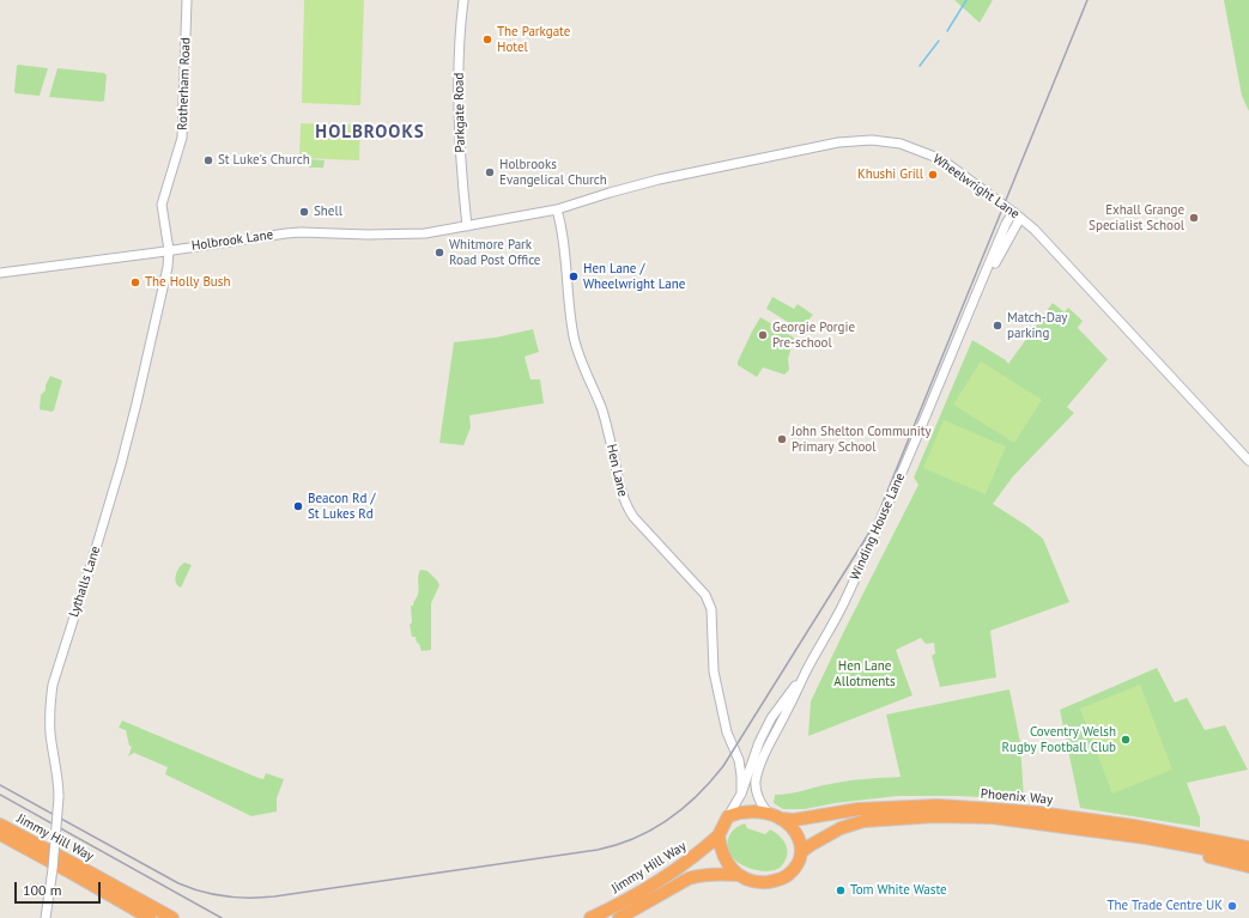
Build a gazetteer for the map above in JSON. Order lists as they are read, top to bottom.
{
  "streets": {
    "highway": ["Phoenix Way", "Jimmy Hill Way"],
    "street": [
      "Rotherham Road",
      "Parkgate Road",
      "Wheelwright Lane",
      "Holbrook Lane",
      "Hen Lane",
      "Winding House Lane",
      "Lythalls Lane"
    ]
  },
  "crossings": [
    ["Rotherham Road", "Holbrook Lane"],
    ["Rotherham Road", "Lythalls Lane"],
    ["Parkgate Road", "Wheelwright Lane"],
    ["Parkgate Road", "Holbrook Lane"],
    ["Wheelwright Lane", "Holbrook Lane"],
    ["Wheelwright Lane", "Hen Lane"],
    ["Wheelwright Lane", "Winding House Lane"],
    ["Holbrook Lane", "Lythalls Lane"],
    ["Hen Lane", "Winding House Lane"],
    ["Winding House Lane", "Phoenix Way"],
    ["Winding House Lane", "Jimmy Hill Way"],
    ["Phoenix Way", "Jimmy Hill Way"]
  ],
  "districts": ["HOLBROOKS"],
  "parks": ["Hen Lane Allotments"],
  "places": [
    "The Parkgate Hotel",
    "St Luke's Church",
    "Holbrooks Evangelical Church",
    "Khushi Grill",
    "Shell",
    "Exhall Grange Specialist School",
    "Whitmore Park Road Post Office",
    "Hen Lane / Wheelwright Lane",
    "The Holly Bush",
    "Match-Day parking",
    "Georgie Porgie Pre-school",
    "John Shelton Community Primary School",
    "Beacon Rd / St Lukes Rd",
    "Coventry Welsh Rugby Football Club",
    "Tom White Waste",
    "The Trade Centre UK"
  ],
  "scale_bar": "100 m"
}
